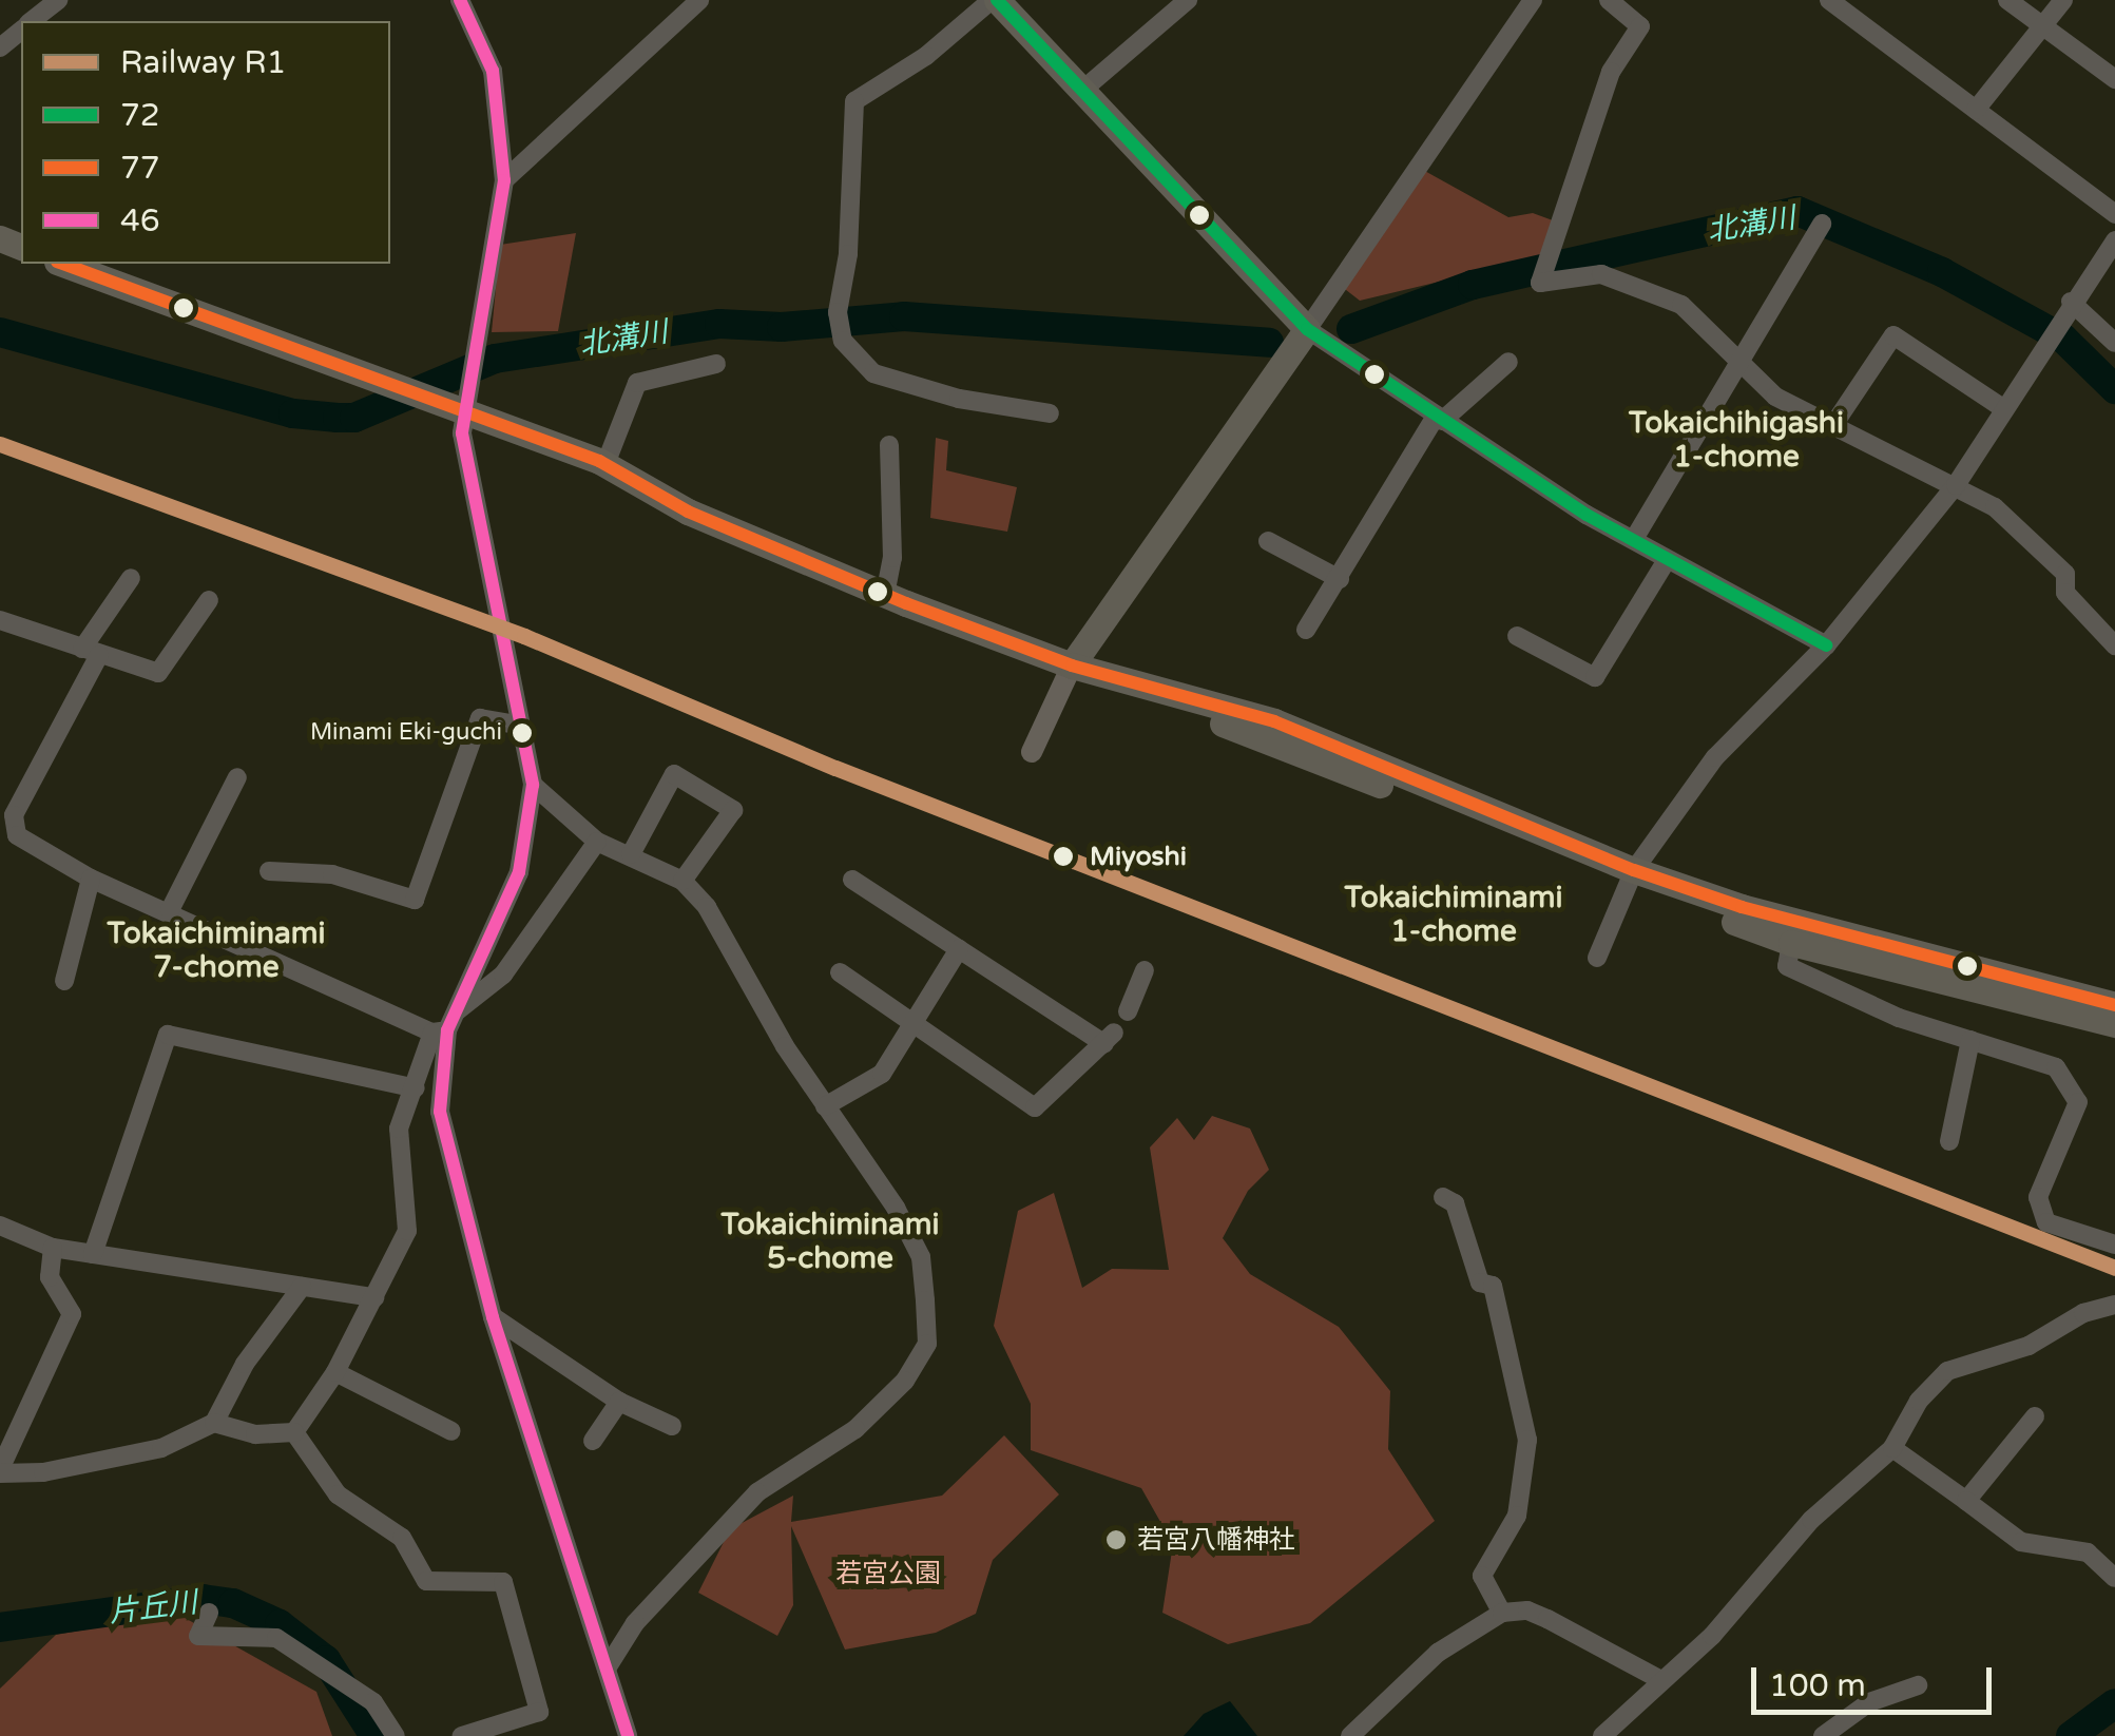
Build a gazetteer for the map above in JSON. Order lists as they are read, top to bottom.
{
  "districts": [
    "Tokaichihigashi 1-chome",
    "Tokaichiminami 1-chome",
    "Tokaichiminami 7-chome",
    "Tokaichiminami 5-chome"
  ],
  "water": ["北溝川", "片丘川"],
  "parks": ["若宮公園"],
  "places": ["Minami Eki-guchi", "Miyoshi", "若宮八幡神社"],
  "lines": [
    "transit line 72",
    "transit line 46",
    "transit line 77",
    "rail line R1"
  ],
  "legend": [
    "Railway R1",
    "72",
    "77",
    "46"
  ],
  "scale_bar": "100 m"
}
